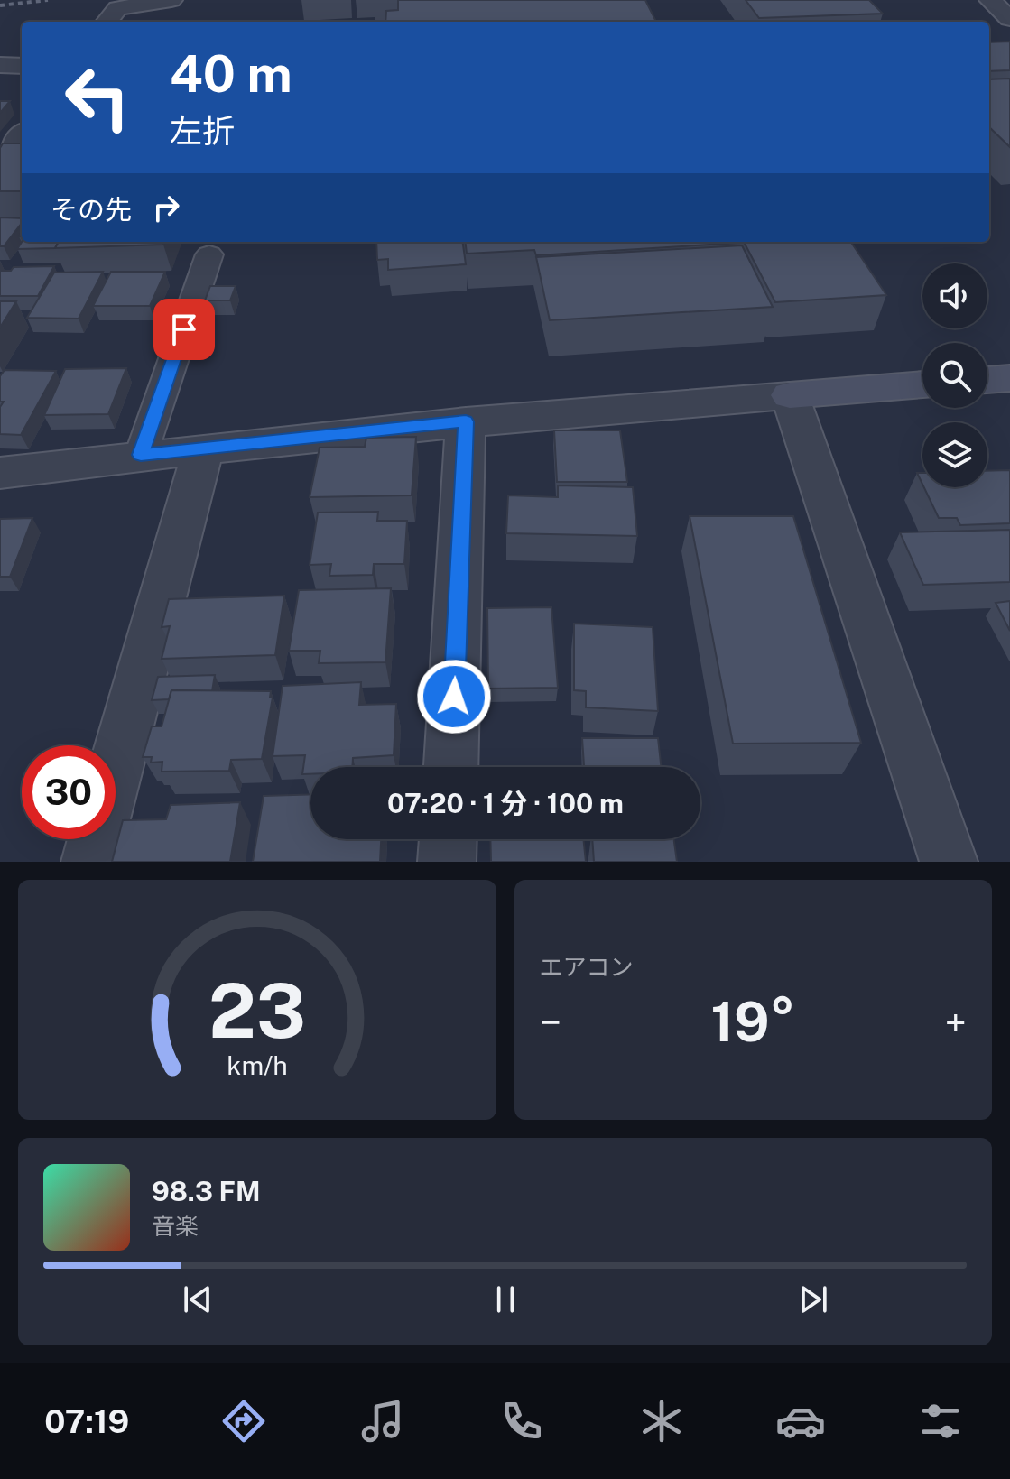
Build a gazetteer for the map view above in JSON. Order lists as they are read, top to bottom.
{
  "page": {
    "turn": ["40 m", "左折"],
    "then": "その先",
    "limit": "30",
    "trip": "07:20 · 1 分 · 100 m",
    "tile": "エアコン",
    "heat": ["−", "19°", "+"],
    "song": ["98.3 FM", "音楽"],
    "tabs": "07:19",
    "gauge": ["23", "km/h"]
  }
}
